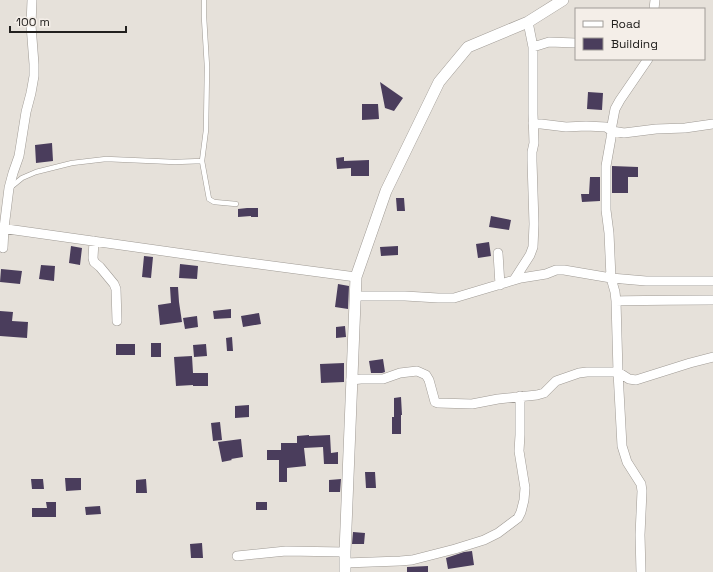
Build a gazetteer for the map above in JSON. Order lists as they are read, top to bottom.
{
  "legend": ["Road", "Building"],
  "scale_bar": "100 m"
}
